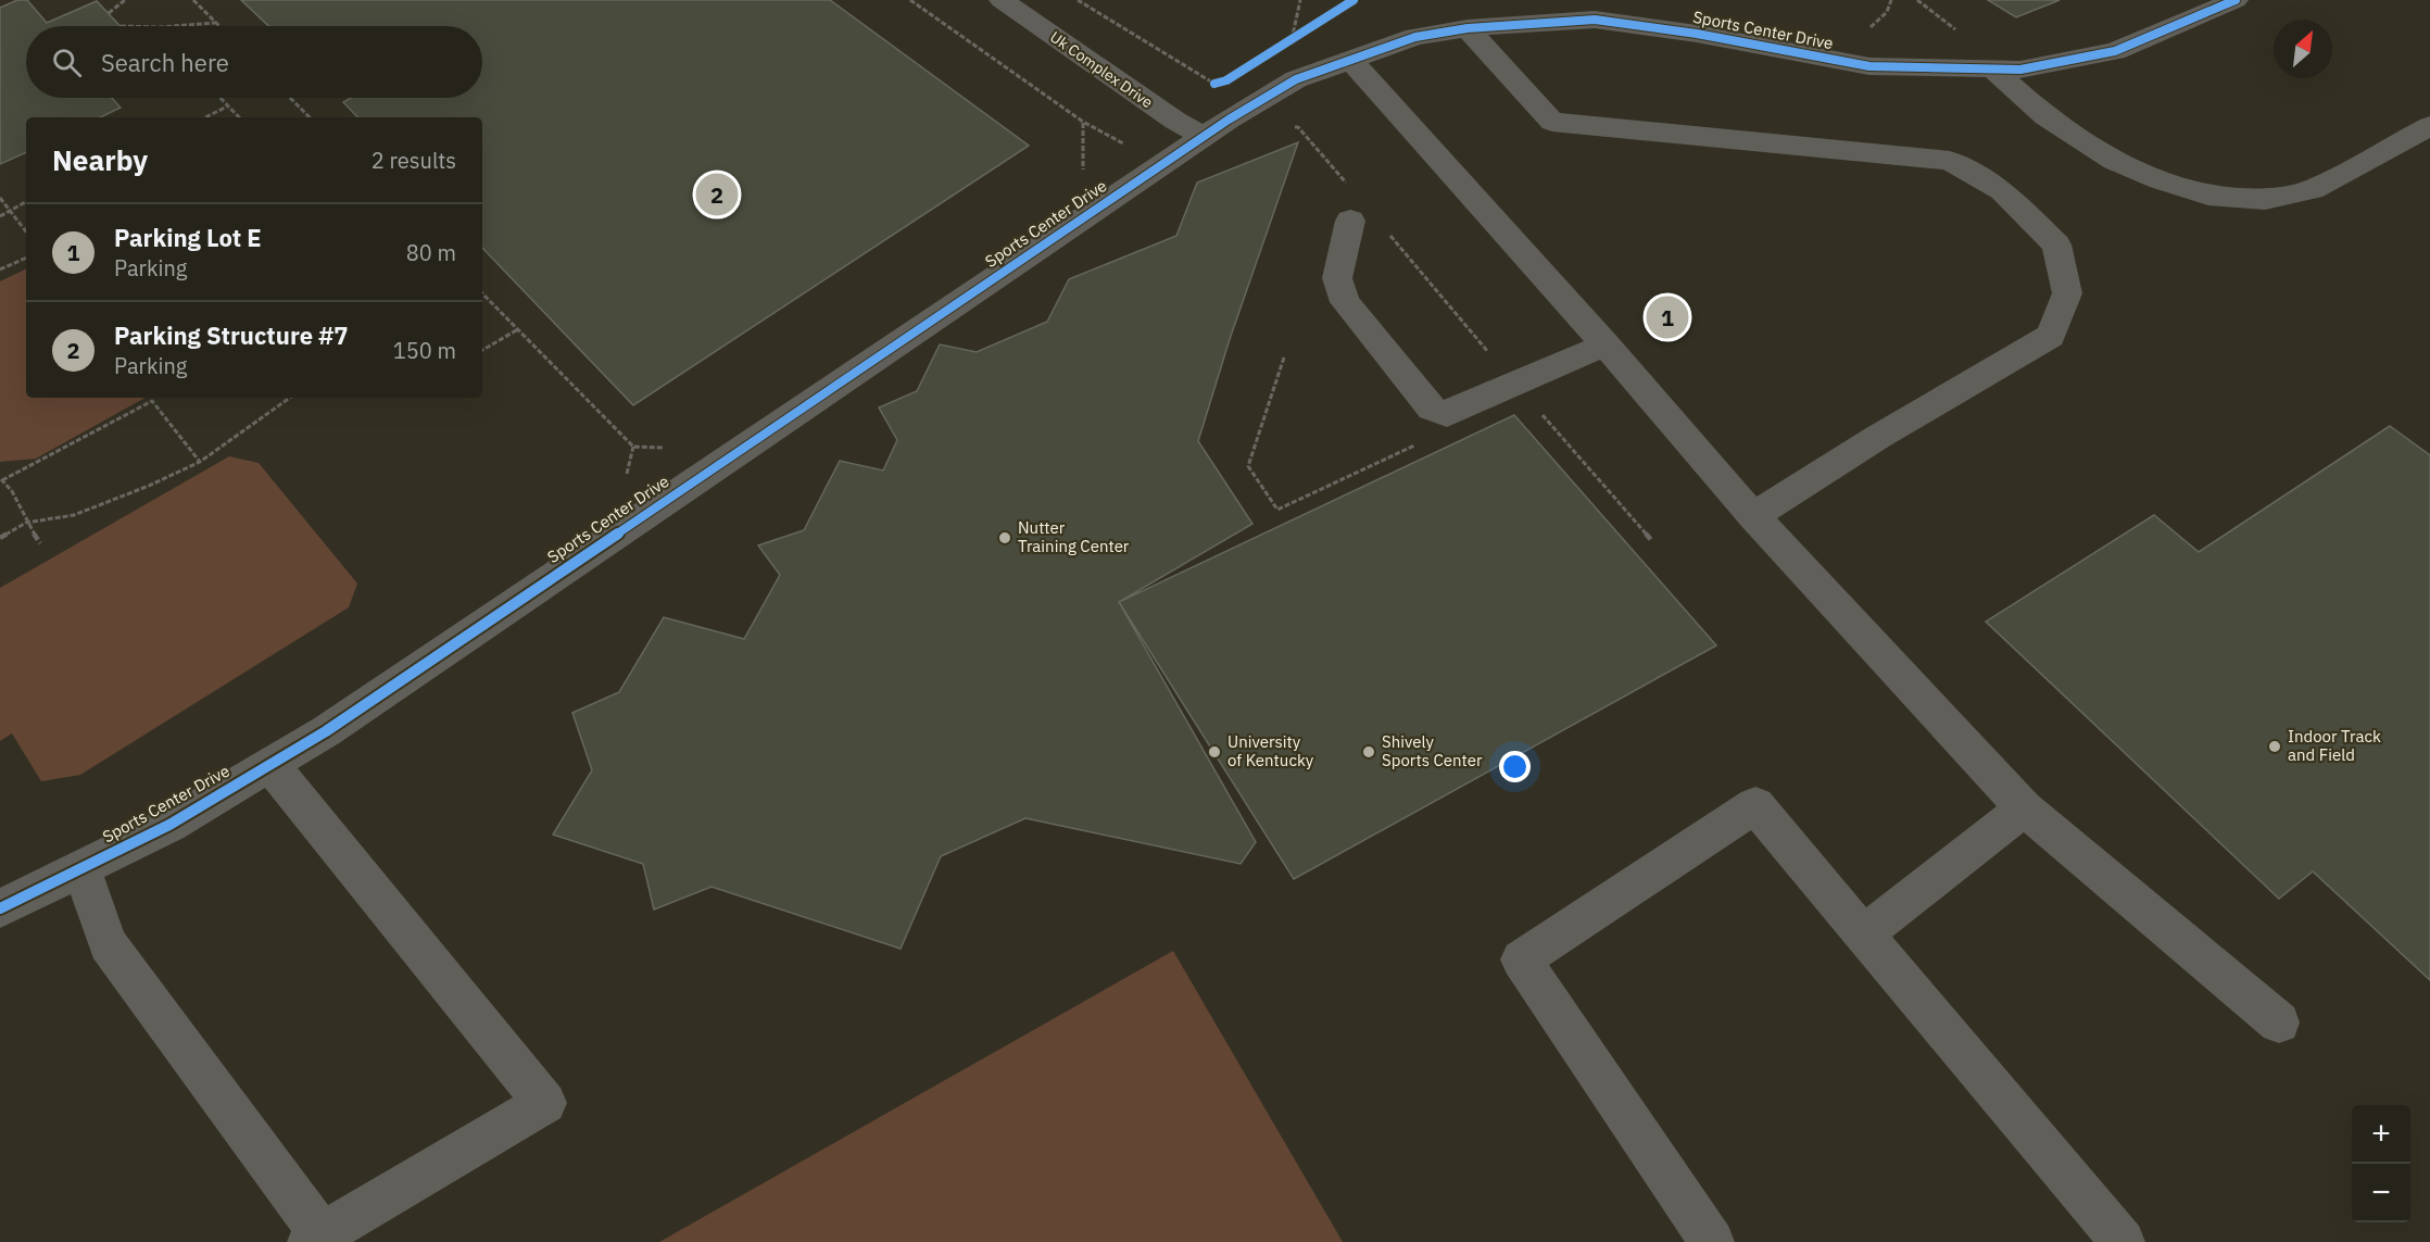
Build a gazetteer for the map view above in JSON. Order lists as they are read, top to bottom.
{
  "streets": {
    "street": ["Sports Center Drive", "Uk Complex Drive"]
  },
  "crossings": [
    ["Sports Center Drive", "Uk Complex Drive"]
  ],
  "places": [
    "Nutter Training Center",
    "Indoor Track and Field",
    "University of Kentucky",
    "Shively Sports Center"
  ],
  "north": "top right",
  "page": {
    "search": "Search here",
    "heading": ["Nearby", "2 results"],
    "pins": ["2", "1"],
    "list": [
      {
        "mark": "1",
        "name": "Parking Lot E",
        "note": "Parking",
        "value": "80 m"
      },
      {
        "mark": "2",
        "name": "Parking Structure #7",
        "note": "Parking",
        "value": "150 m"
      }
    ],
    "map_buttons": ["+", "−"]
  }
}
